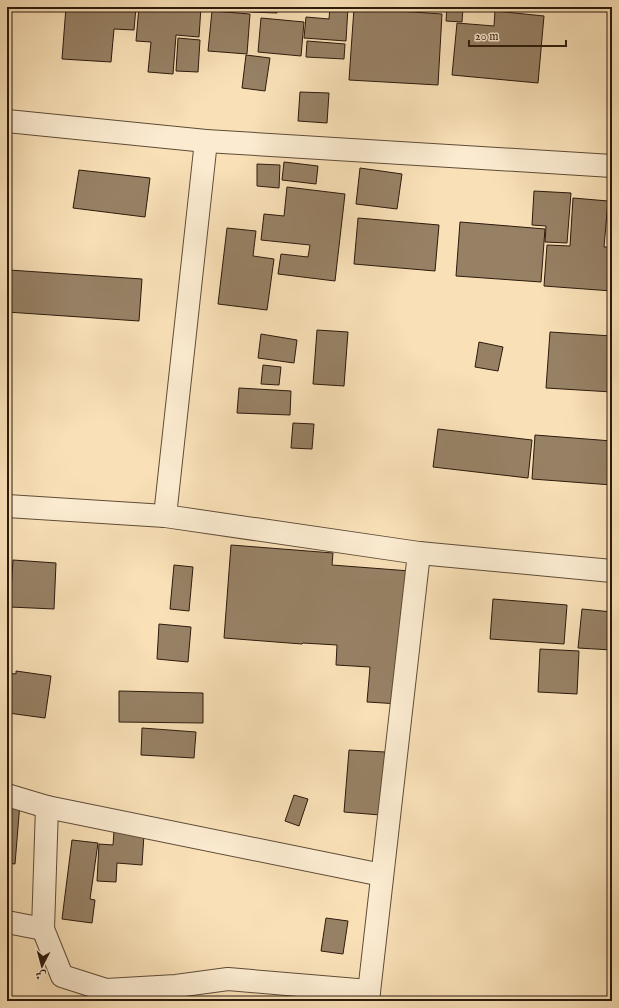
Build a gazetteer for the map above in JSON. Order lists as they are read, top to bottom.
{
  "scale_bar": "20 m",
  "north": "bottom"
}
